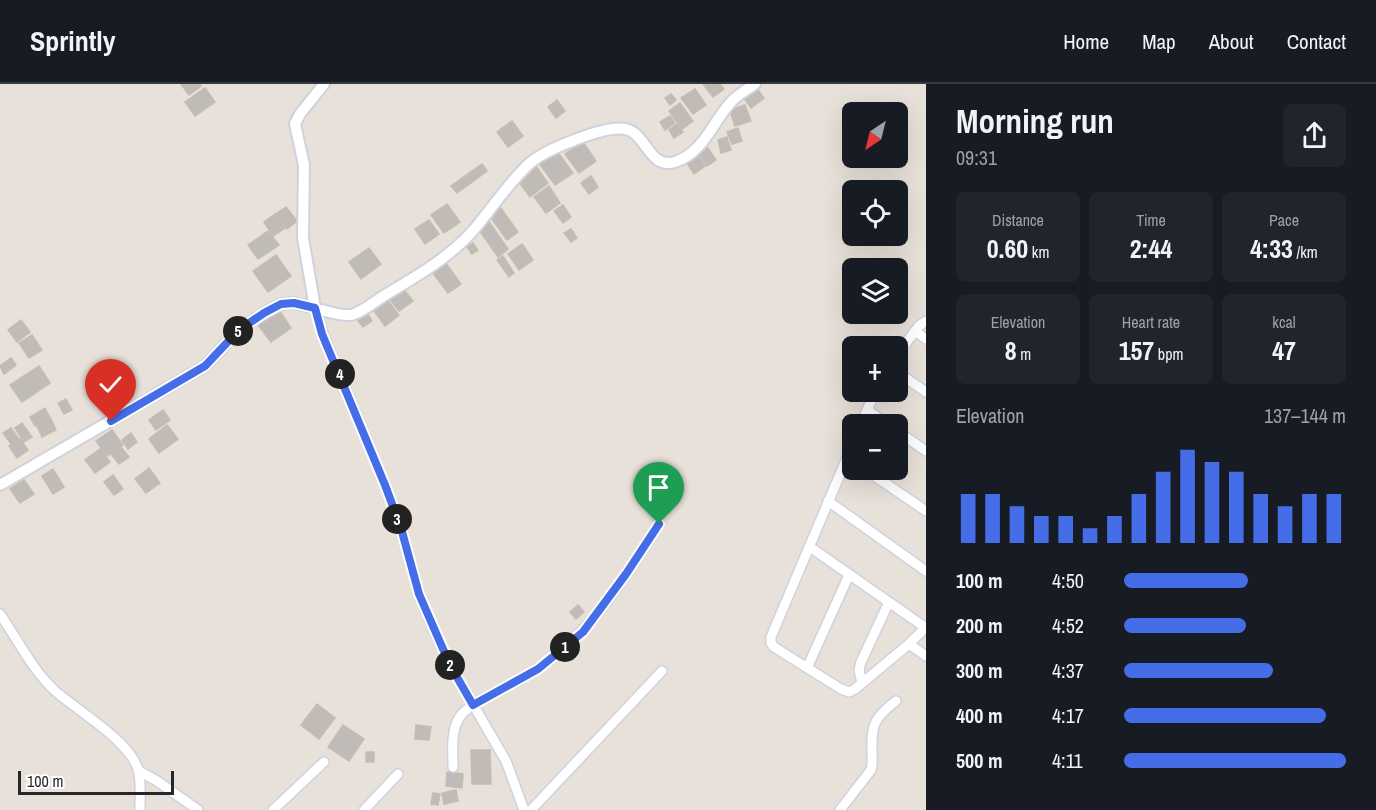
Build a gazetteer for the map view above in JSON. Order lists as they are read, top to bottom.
{
  "scale_bar": "100 m",
  "north": "bottom left",
  "page": {
    "header": "Sprintly",
    "nav": [
      "Home",
      "Map",
      "About",
      "Contact"
    ],
    "heading": ["Morning run", "09:31"],
    "map_buttons": ["+", "−"],
    "stats": [
      ["Distance", "0.60 km"],
      ["Time", "2:44"],
      ["Pace", "4:33 /km"],
      ["Elevation", "8 m"],
      ["Heart rate", "157 bpm"],
      ["kcal", "47"]
    ],
    "pins": [
      "5",
      "4",
      "3",
      "1",
      "2"
    ],
    "chart": ["Elevation", "137–144 m"],
    "list": [
      {
        "name": "100 m",
        "note": "4:50"
      },
      {
        "name": "200 m",
        "note": "4:52"
      },
      {
        "name": "300 m",
        "note": "4:37"
      },
      {
        "name": "400 m",
        "note": "4:17"
      },
      {
        "name": "500 m",
        "note": "4:11"
      }
    ],
    "scale": "100 m"
  }
}
